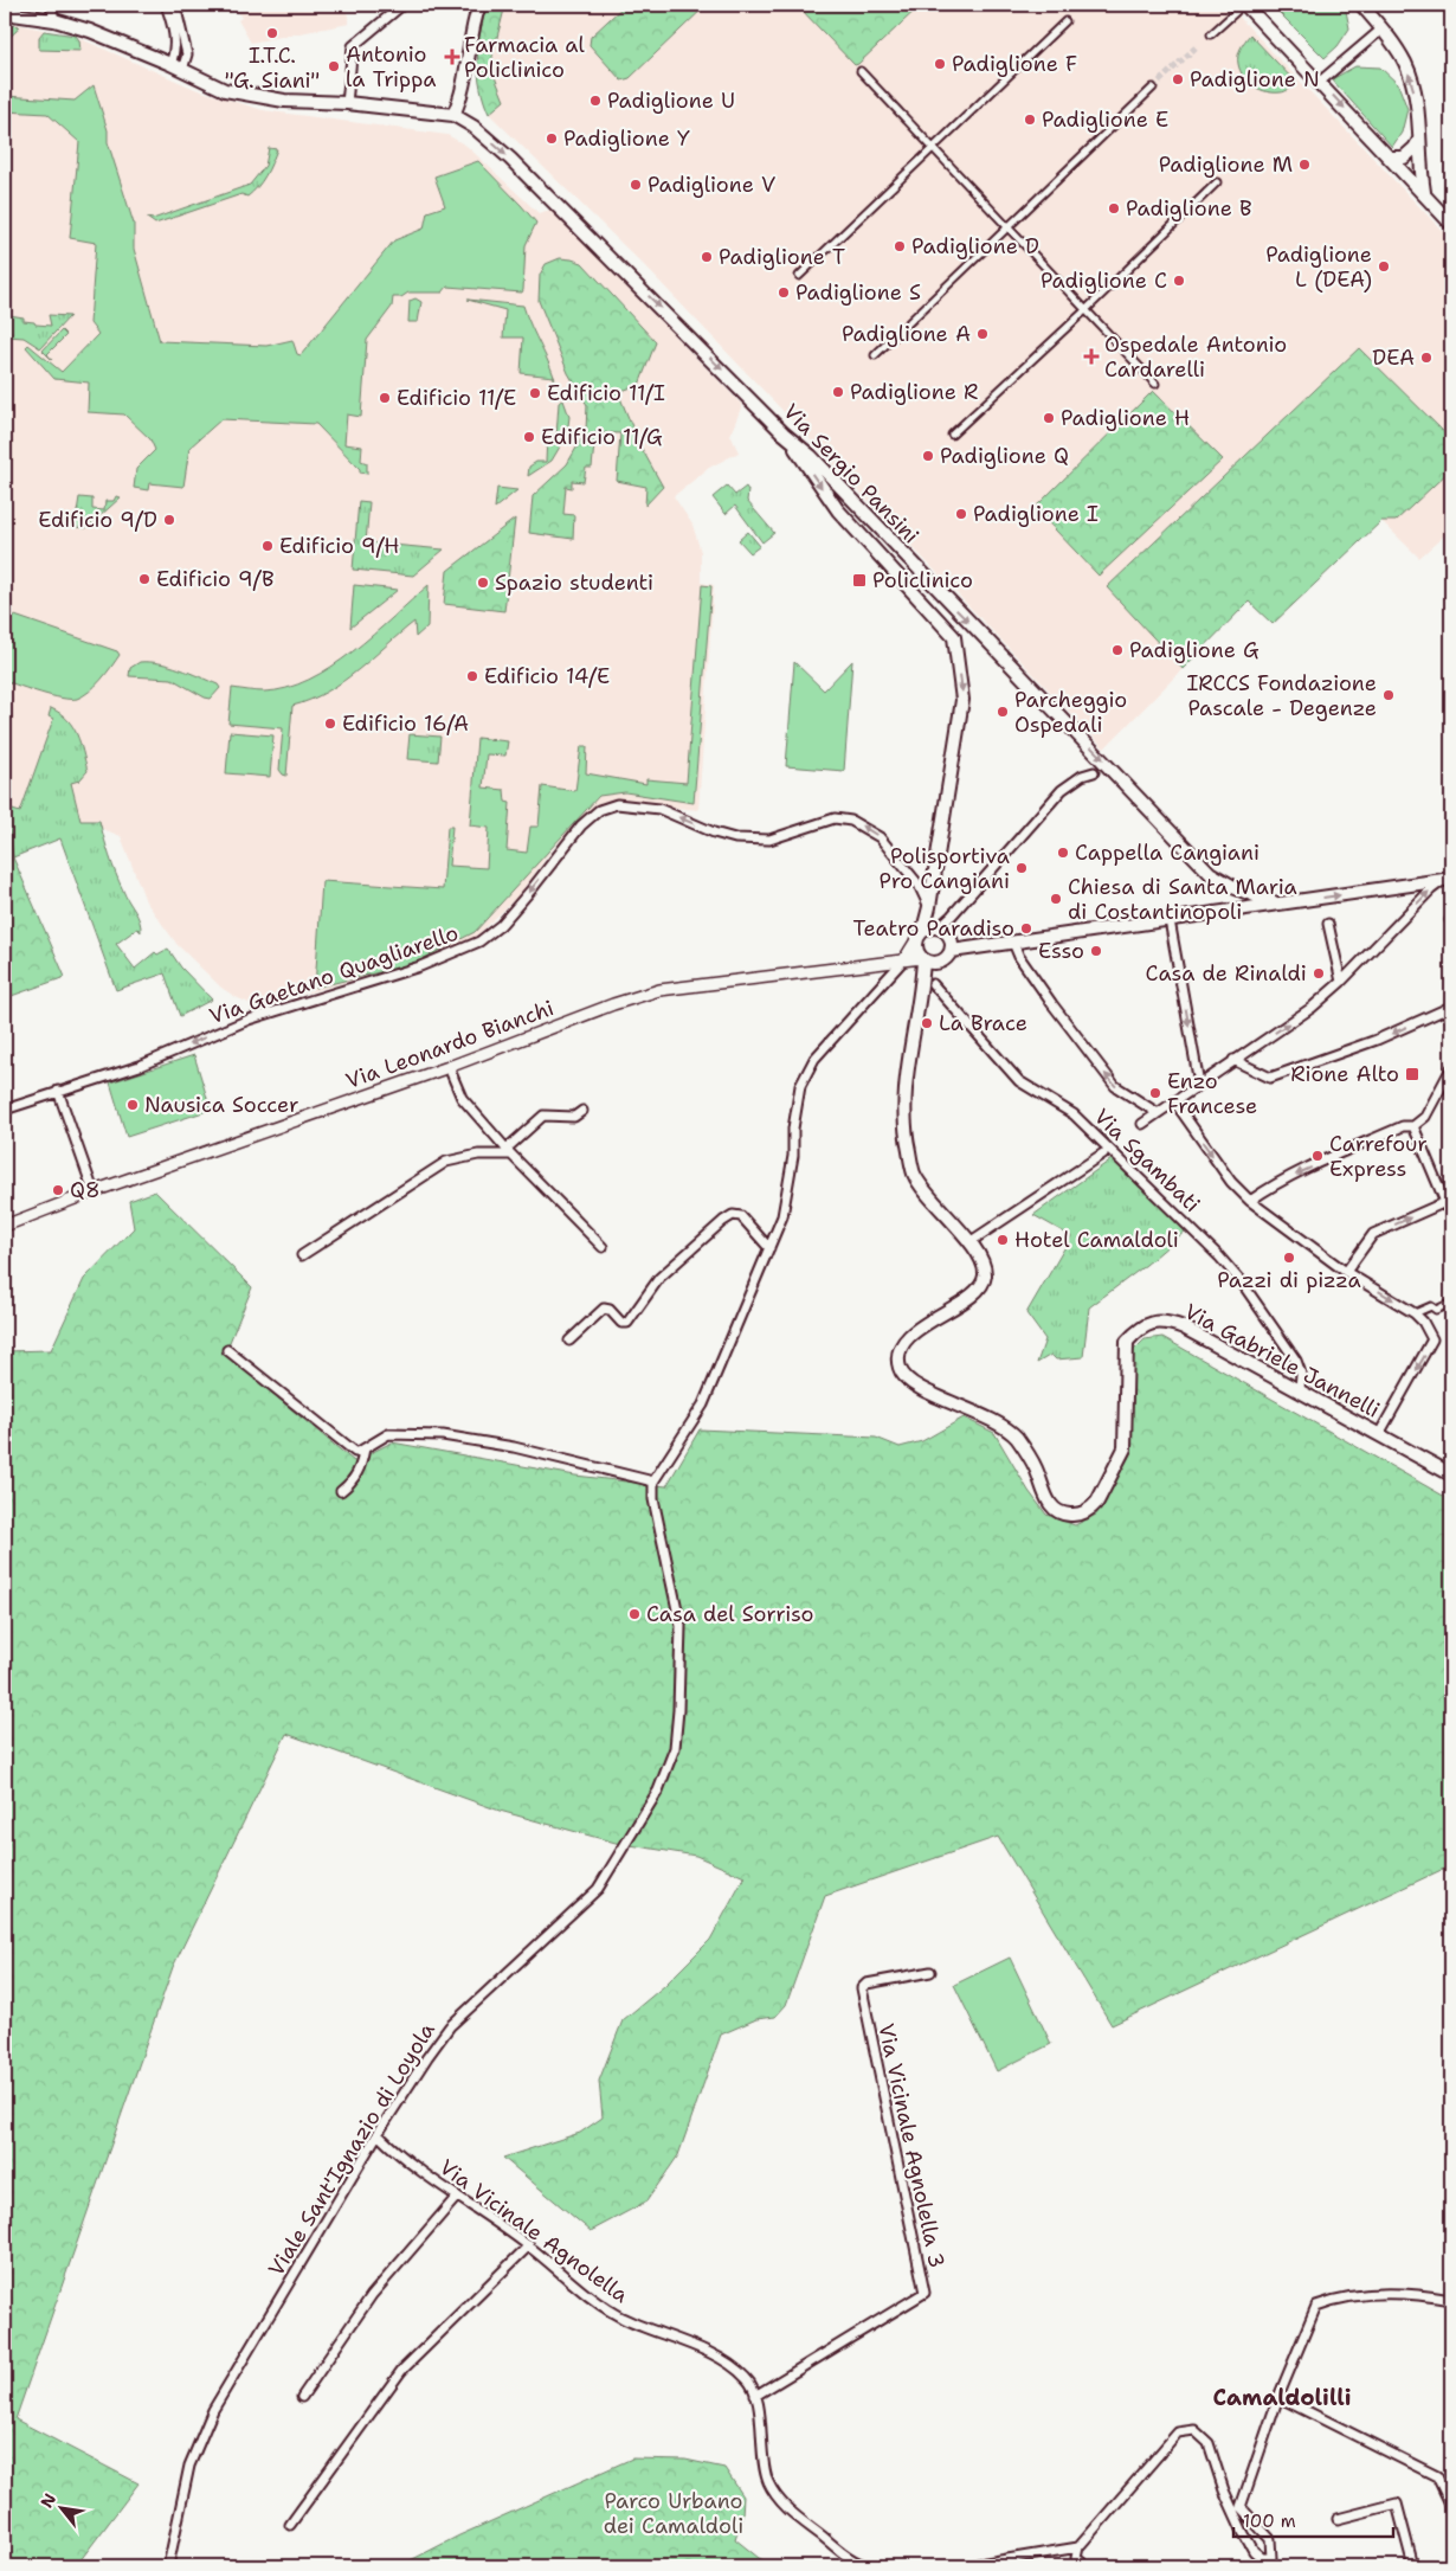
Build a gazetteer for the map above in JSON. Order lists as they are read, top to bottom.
{
  "streets": {
    "main road": ["Via Sergio Pansini", "Via Gabriele Jannelli"],
    "street": [
      "Via Gaetano Quagliarello",
      "Via Leonardo Bianchi",
      "Via Sgambati",
      "Via Vicinale Agnolella 3",
      "Viale Sant'Ignazio di Loyola",
      "Via Vicinale Agnolella"
    ]
  },
  "crossings": [
    ["Via Leonardo Bianchi", "Via Gabriele Jannelli"],
    ["Via Sgambati", "Via Gabriele Jannelli"],
    ["Via Vicinale Agnolella 3", "Via Vicinale Agnolella"],
    ["Viale Sant'Ignazio di Loyola", "Via Vicinale Agnolella"]
  ],
  "one_way": ["Via Sergio Pansini", "Via Gaetano Quagliarello"],
  "districts": ["Camaldolilli"],
  "parks": ["Parco Urbano dei Camaldoli"],
  "places": {
    "other": [
      "I.T.C. \"G. Siani\"",
      "Padiglione F",
      "Antonio la Trippa",
      "Padiglione N",
      "Padiglione U",
      "Padiglione E",
      "Padiglione Y",
      "Padiglione M",
      "Padiglione V",
      "Padiglione B",
      "Padiglione D",
      "Padiglione T",
      "Padiglione L (DEA)",
      "Padiglione C",
      "Padiglione S",
      "Padiglione A",
      "DEA",
      "Padiglione R",
      "Edificio 11/I",
      "Edificio 11/E",
      "Padiglione H",
      "Edificio 11/G",
      "Padiglione Q",
      "Padiglione I",
      "Edificio 9/D",
      "Edificio 9/H",
      "Edificio 9/B",
      "Spazio studenti",
      "Padiglione G",
      "Edificio 14/E",
      "IRCCS Fondazione Pascale - Degenze",
      "Parcheggio Ospedali",
      "Edificio 16/A",
      "Cappella Cangiani",
      "Polisportiva Pro Cangiani",
      "Chiesa di Santa Maria di Costantinopoli",
      "Teatro Paradiso",
      "Esso",
      "Casa de Rinaldi",
      "La Brace",
      "Enzo Francese",
      "Nausica Soccer",
      "Carrefour Express",
      "Q8",
      "Hotel Camaldoli",
      "Pazzi di pizza",
      "Casa del Sorriso"
    ],
    "health": ["Farmacia al Policlinico", "Ospedale Antonio Cardarelli"],
    "transit": ["Policlinico", "Rione Alto"]
  },
  "scale_bar": "100 m",
  "north": "top left"
}
